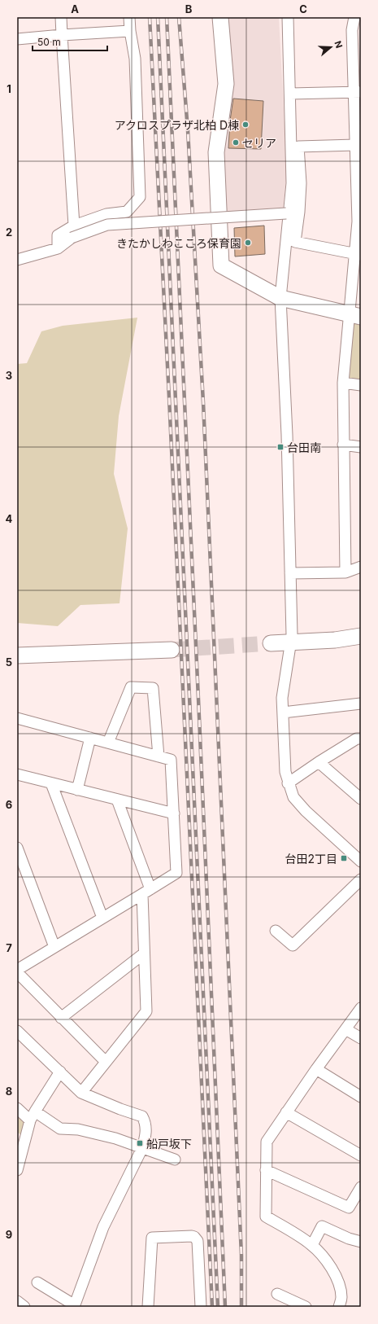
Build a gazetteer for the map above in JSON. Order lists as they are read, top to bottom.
{
  "places": {
    "other": ["アクロスプラザ北柏 D棟", "セリア", "きたかしわこころ保育園"],
    "transit": ["台田南", "台田2丁目", "船戸坂下"]
  },
  "scale_bar": "50 m",
  "north": "right",
  "grid": {
    "columns": ["A", "B", "C"],
    "rows": [
      "1",
      "2",
      "3",
      "4",
      "5",
      "6",
      "7",
      "8",
      "9"
    ]
  }
}
